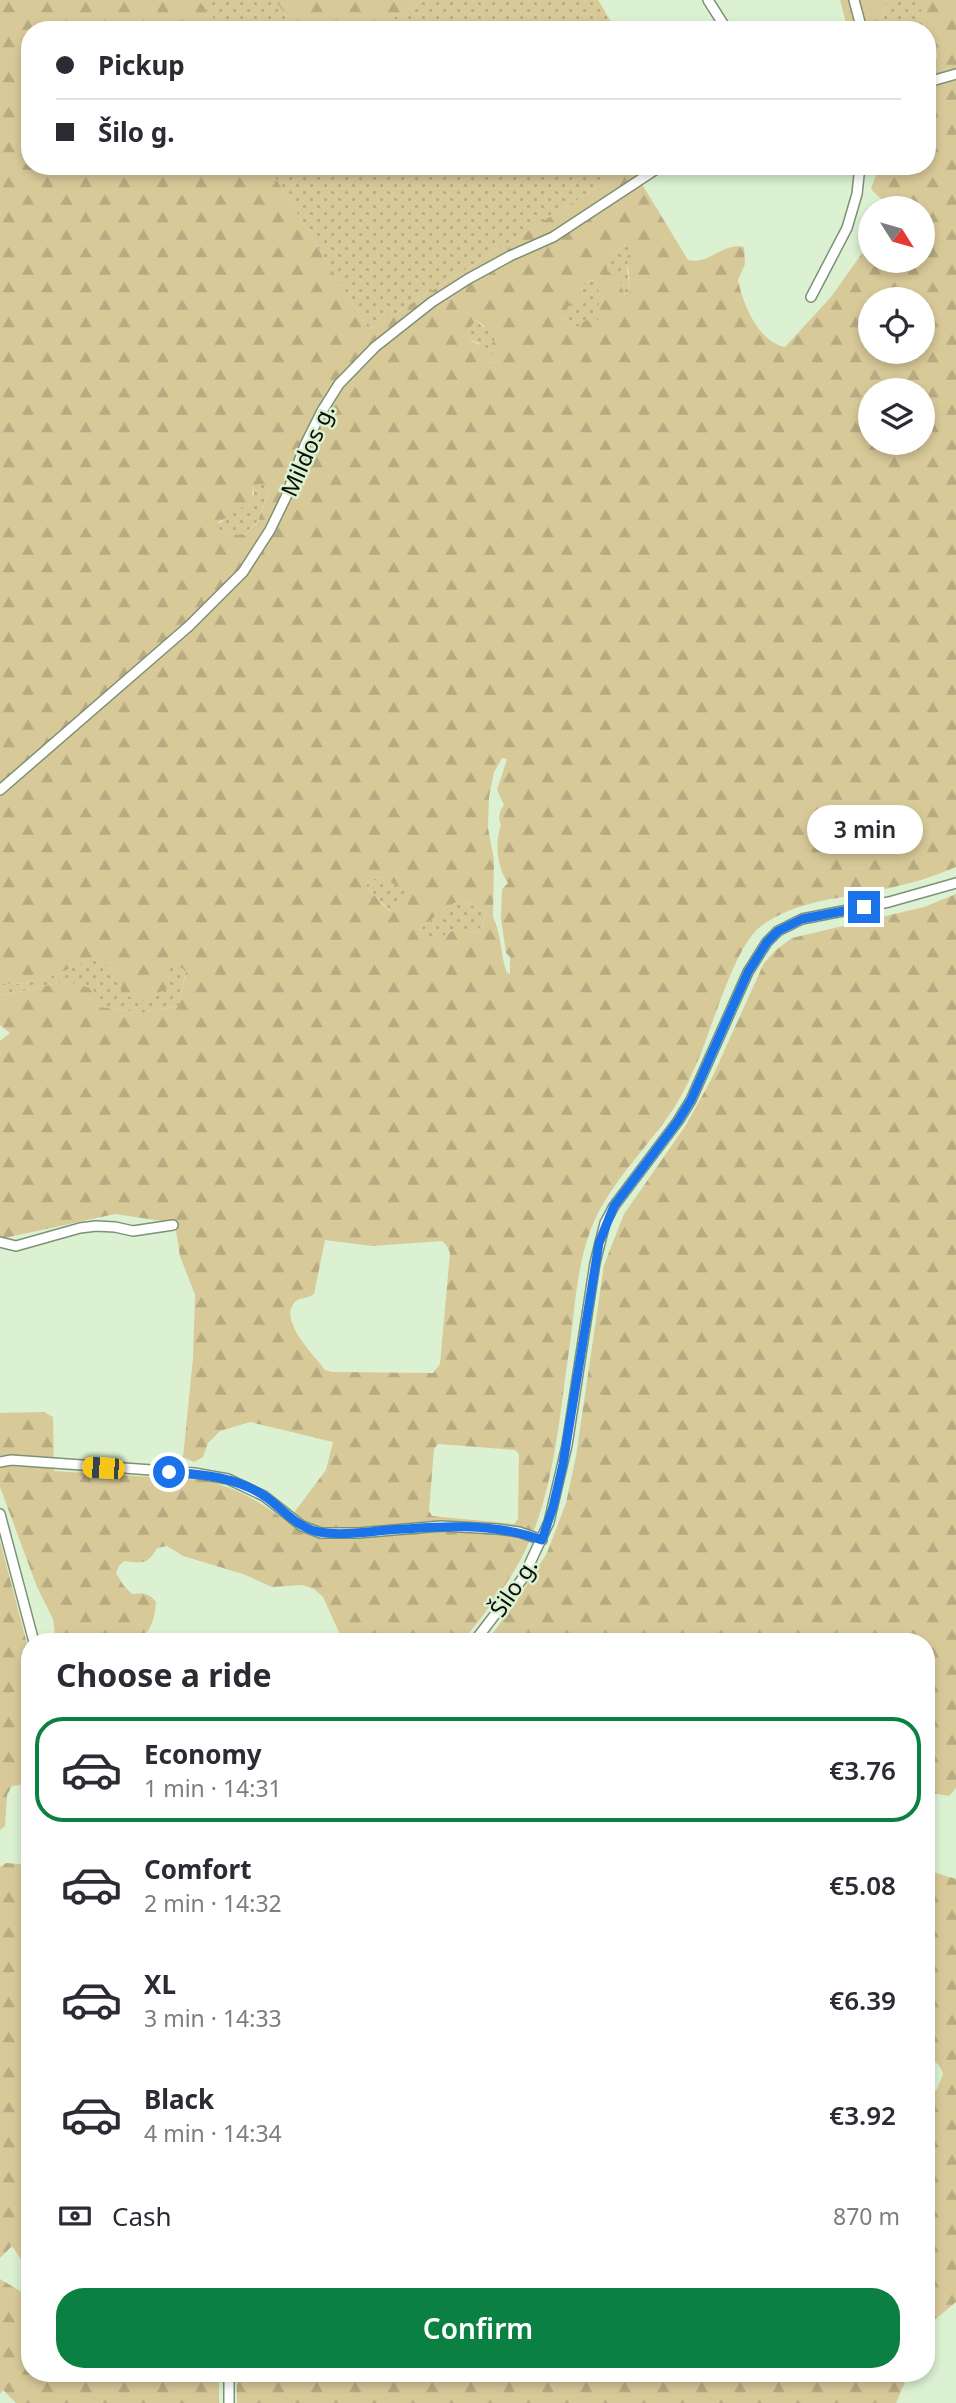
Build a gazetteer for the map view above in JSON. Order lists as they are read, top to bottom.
{
  "streets": {
    "street": ["Mildos g.", "Šilo g."]
  },
  "north": "bottom right",
  "page": {
    "banner": ["Pickup", "Šilo g."],
    "bubble": "3 min",
    "heading": "Choose a ride",
    "list": [
      {
        "name": "Economy",
        "note": "1 min · 14:31",
        "value": "€3.76"
      },
      {
        "name": "Comfort",
        "note": "2 min · 14:32",
        "value": "€5.08"
      },
      {
        "name": "XL",
        "note": "3 min · 14:33",
        "value": "€6.39"
      },
      {
        "name": "Black",
        "note": "4 min · 14:34",
        "value": "€3.92"
      }
    ],
    "pay": ["Cash", "870 m"],
    "buttons": "Confirm"
  }
}
